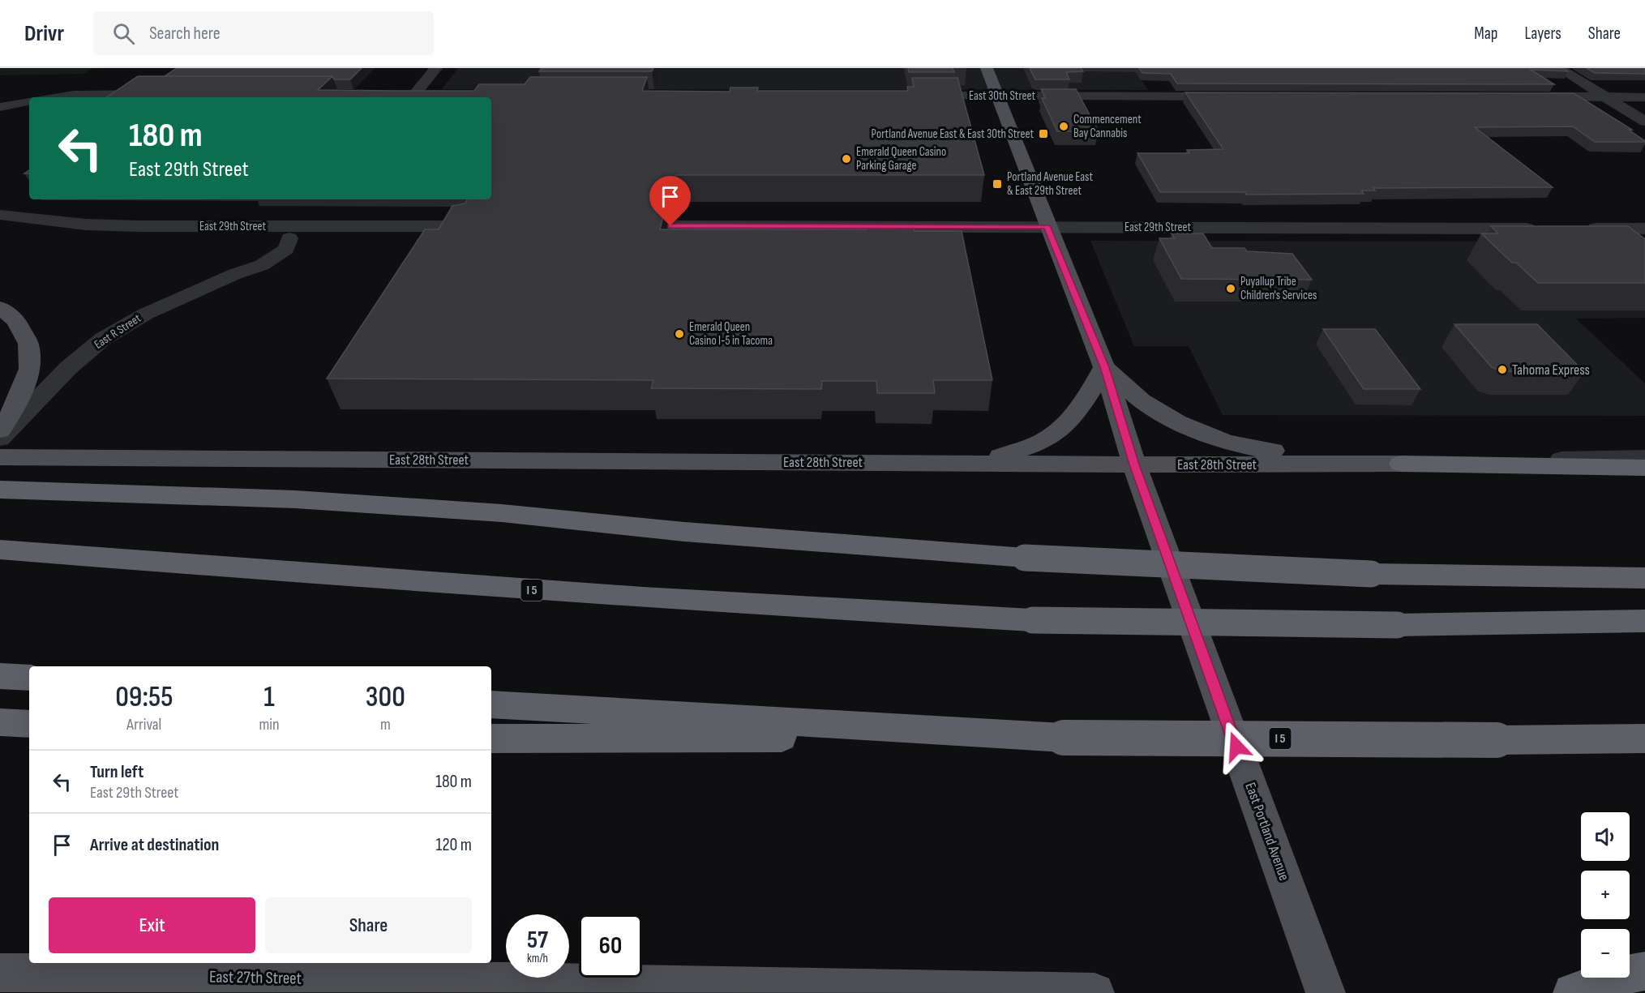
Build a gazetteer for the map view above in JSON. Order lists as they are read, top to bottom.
{
  "streets": {
    "highway": ["I 5"],
    "main road": ["East 28th Street", "East Portland Avenue", "East 27th Street"],
    "street": ["East 30th Street", "East 29th Street", "East R Street"]
  },
  "crossings": [
    ["East 30th Street", "East Portland Avenue"],
    ["East 29th Street", "East R Street"],
    ["East 29th Street", "East Portland Avenue"],
    ["East 28th Street", "East Portland Avenue"]
  ],
  "places": {
    "other": [
      "Commencement Bay Cannabis",
      "Emerald Queen Casino Parking Garage",
      "Puyallup Tribe Children's Services",
      "Emerald Queen Casino I-5 in Tacoma",
      "Tahoma Express"
    ],
    "transit": ["Portland Avenue East & East 30th Street", "Portland Avenue East & East 29th Street"]
  },
  "page": {
    "header": "Drivr",
    "search": "Search here",
    "nav": ["Map", "Layers", "Share"],
    "turn": ["180 m", "East 29th Street"],
    "eta": [
      "09:55",
      "Arrival",
      "1",
      "min",
      "300",
      "m"
    ],
    "list": [
      {
        "name": "Turn left",
        "note": "East 29th Street",
        "value": "180 m"
      },
      {
        "name": "Arrive at destination",
        "value": "120 m"
      }
    ],
    "map_buttons": ["+", "−"],
    "buttons": ["Exit", "Share"],
    "speed": "57 km/h",
    "limit": "60"
  }
}
